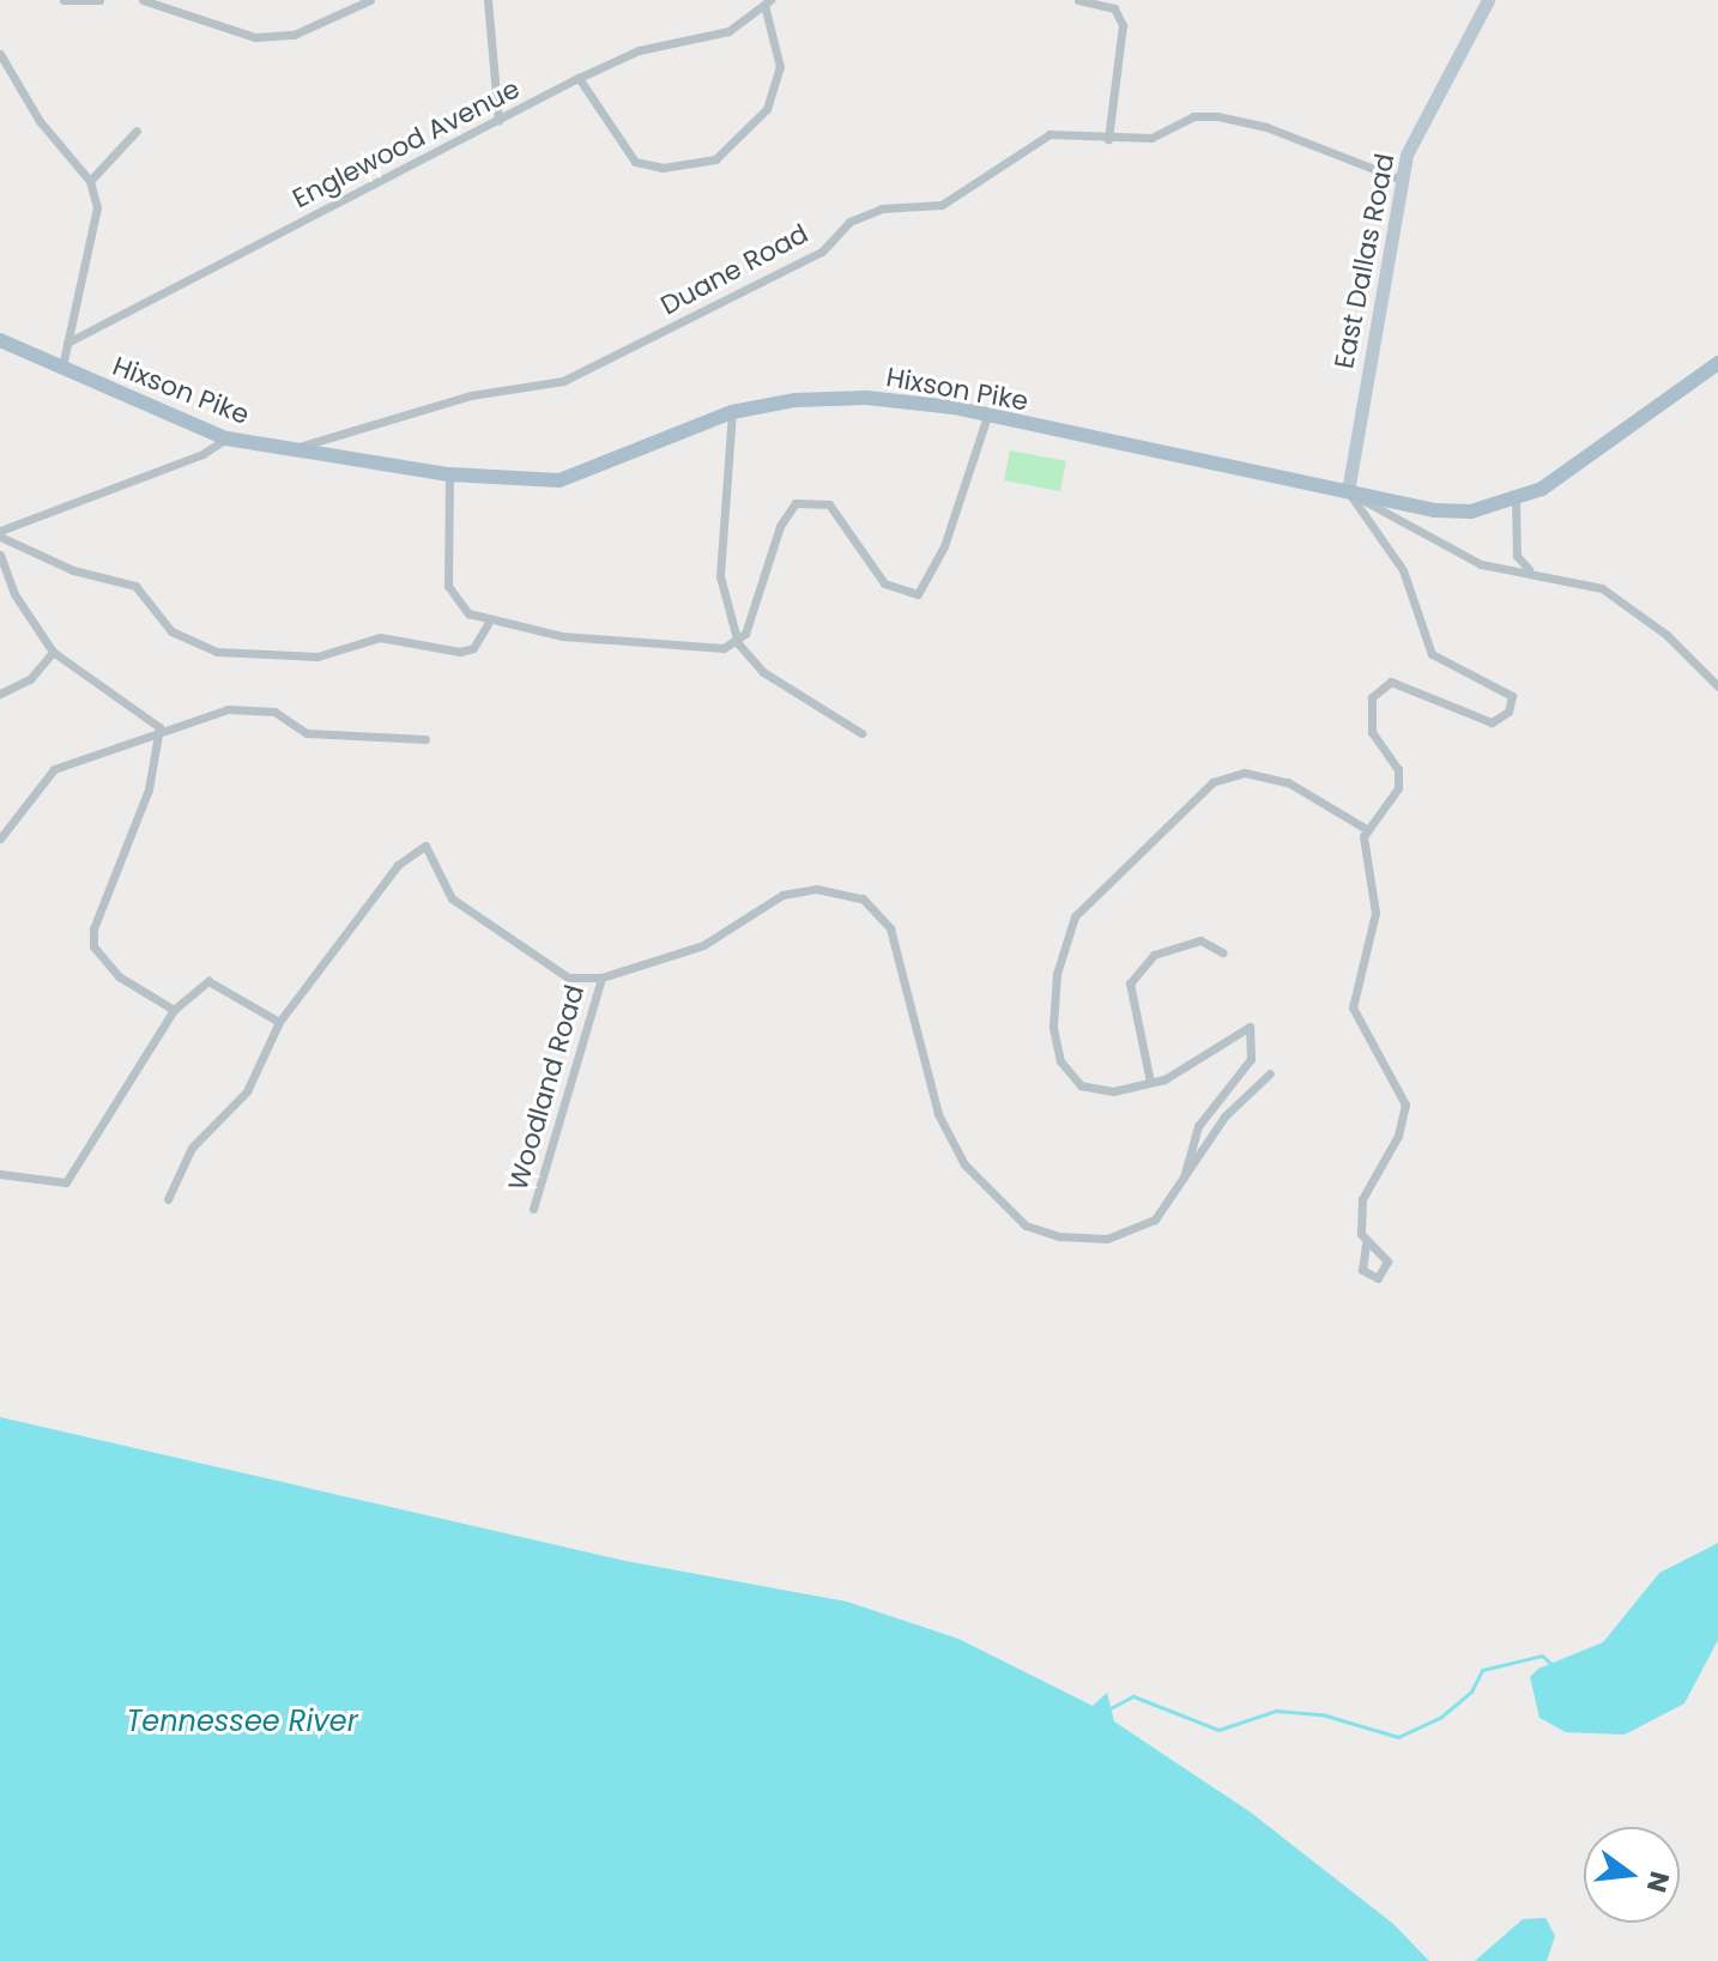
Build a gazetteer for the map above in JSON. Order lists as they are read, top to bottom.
{
  "streets": {
    "main road": ["Hixson Pike"],
    "street": [
      "Englewood Avenue",
      "East Dallas Road",
      "Duane Road",
      "Woodland Road"
    ]
  },
  "crossings": [
    ["East Dallas Road", "Duane Road"],
    ["East Dallas Road", "Hixson Pike"],
    ["Duane Road", "Hixson Pike"]
  ],
  "water": ["Tennessee River"],
  "north": "right"
}
